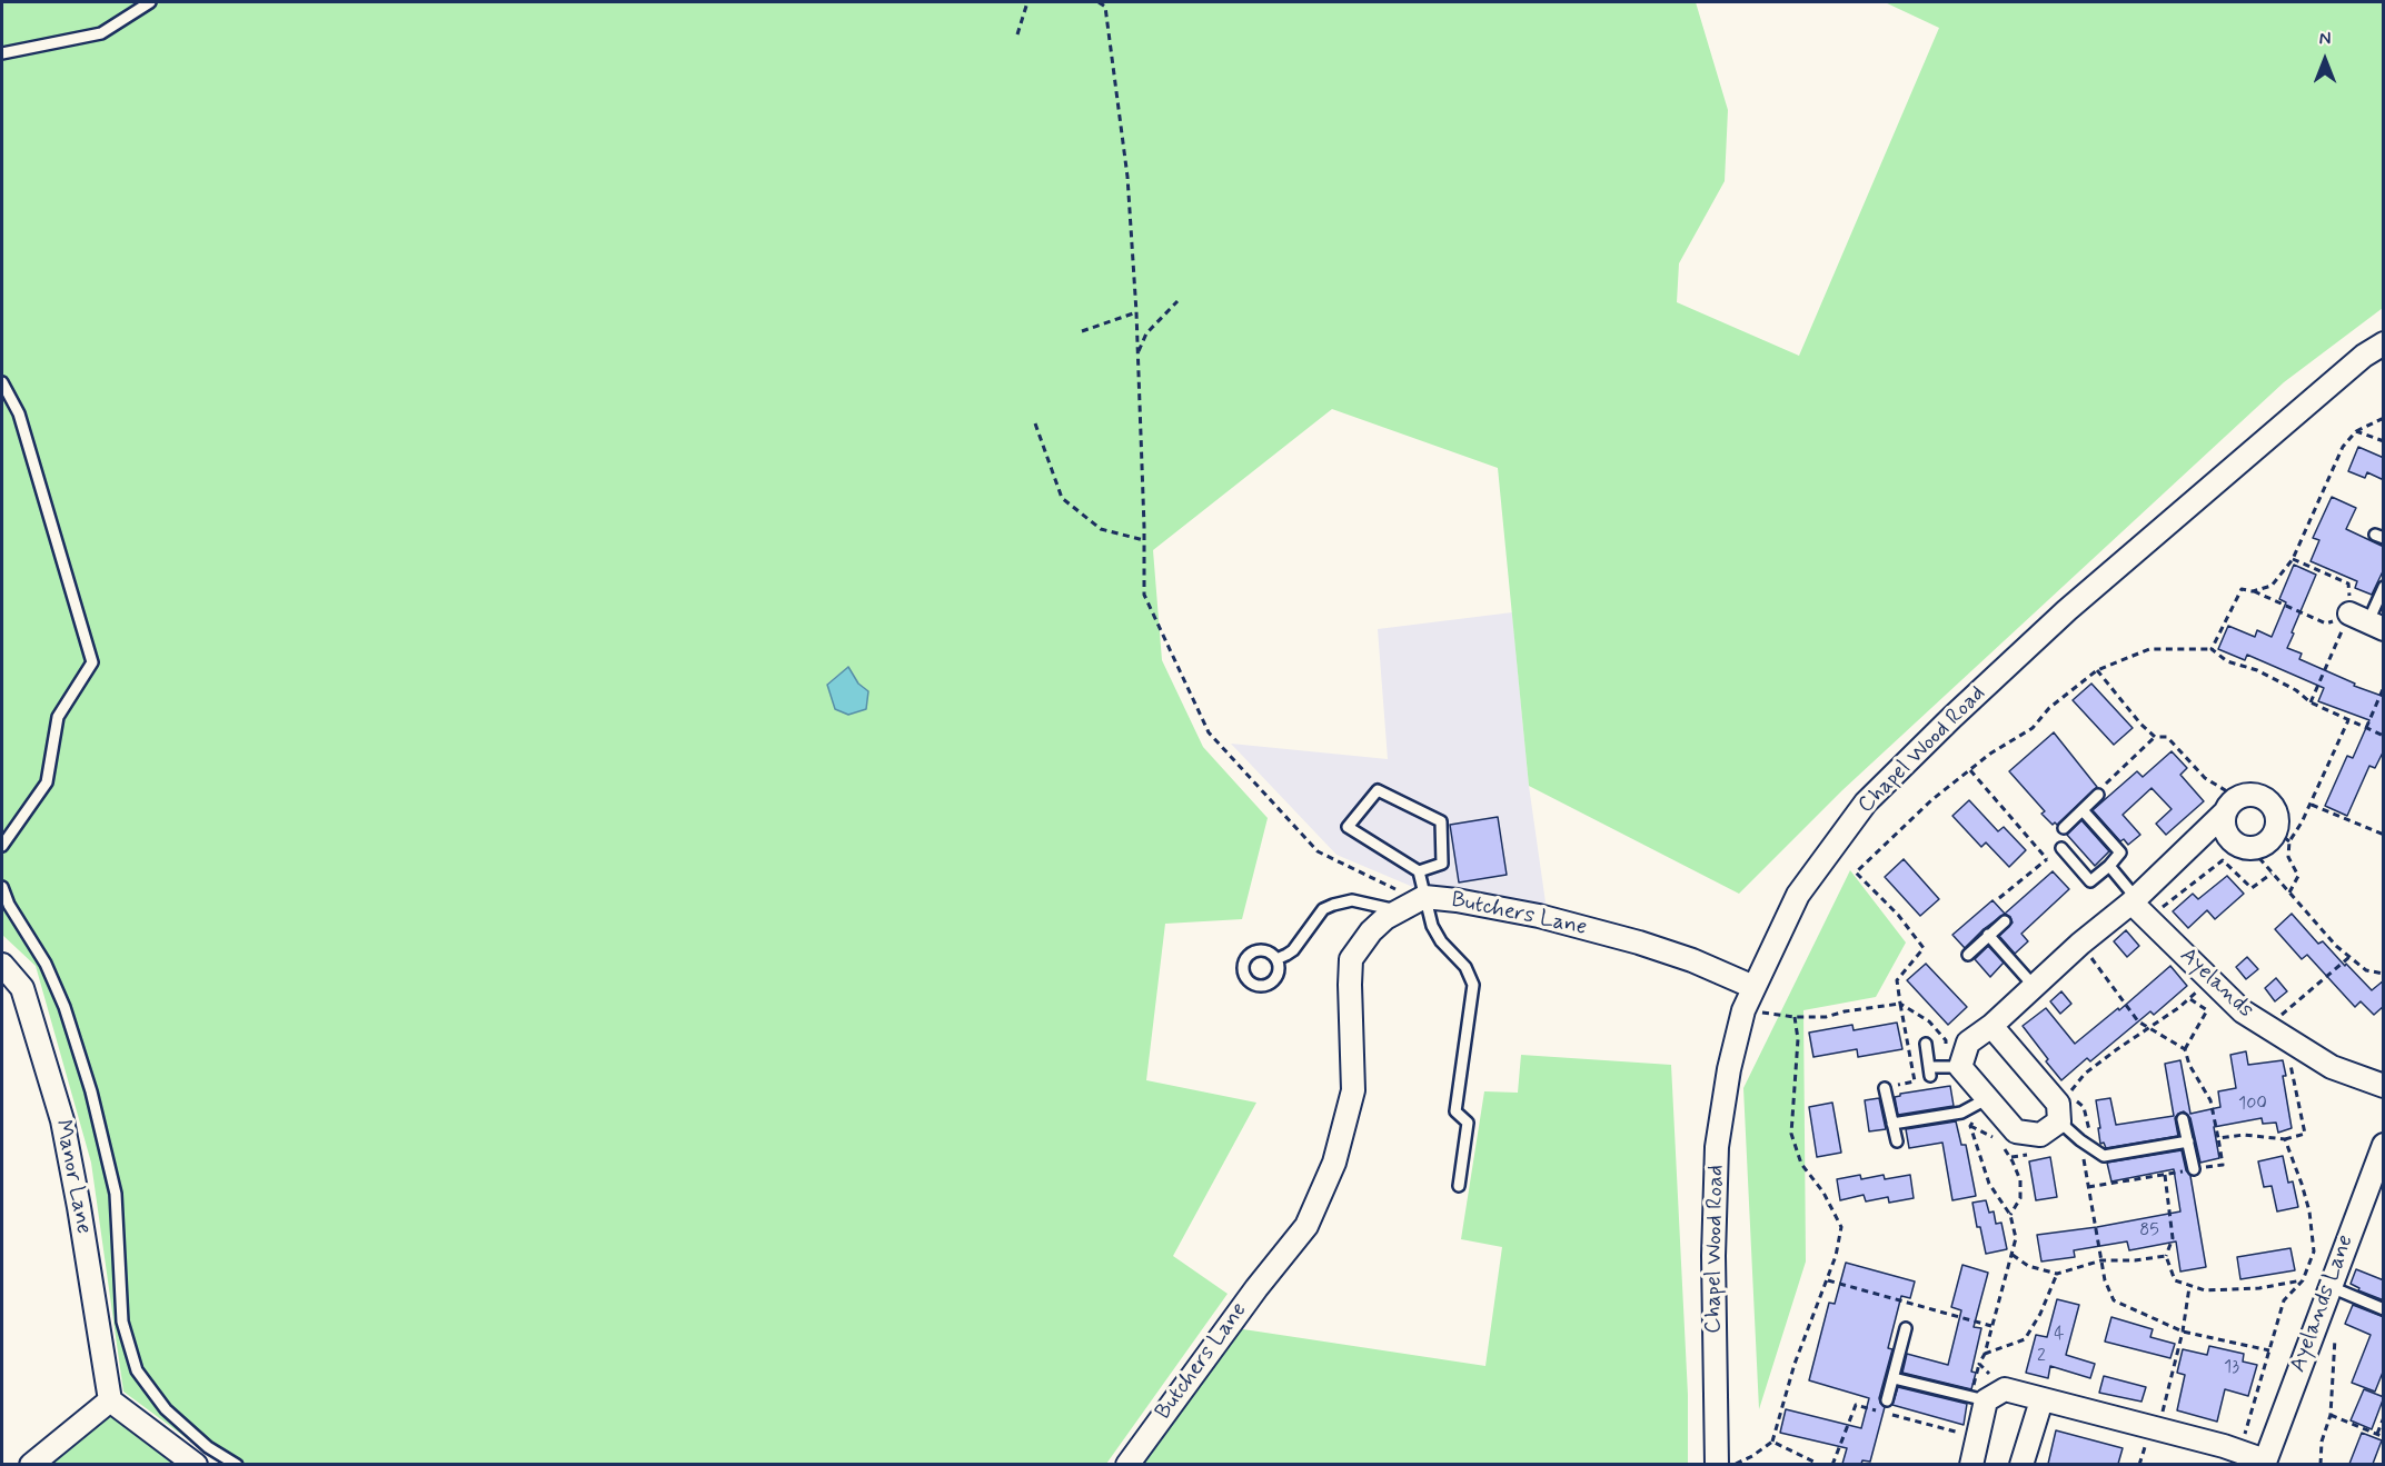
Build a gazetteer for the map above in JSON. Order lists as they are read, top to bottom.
{
  "streets": {
    "street": [
      "Chapel Wood Road",
      "Butchers Lane",
      "Ayelands",
      "Manor Lane",
      "Ayelands Lane"
    ]
  },
  "crossings": [
    ["Chapel Wood Road", "Butchers Lane"]
  ],
  "house_numbers": [
    "100",
    "85",
    "4",
    "2",
    "13"
  ],
  "north": "top"
}
